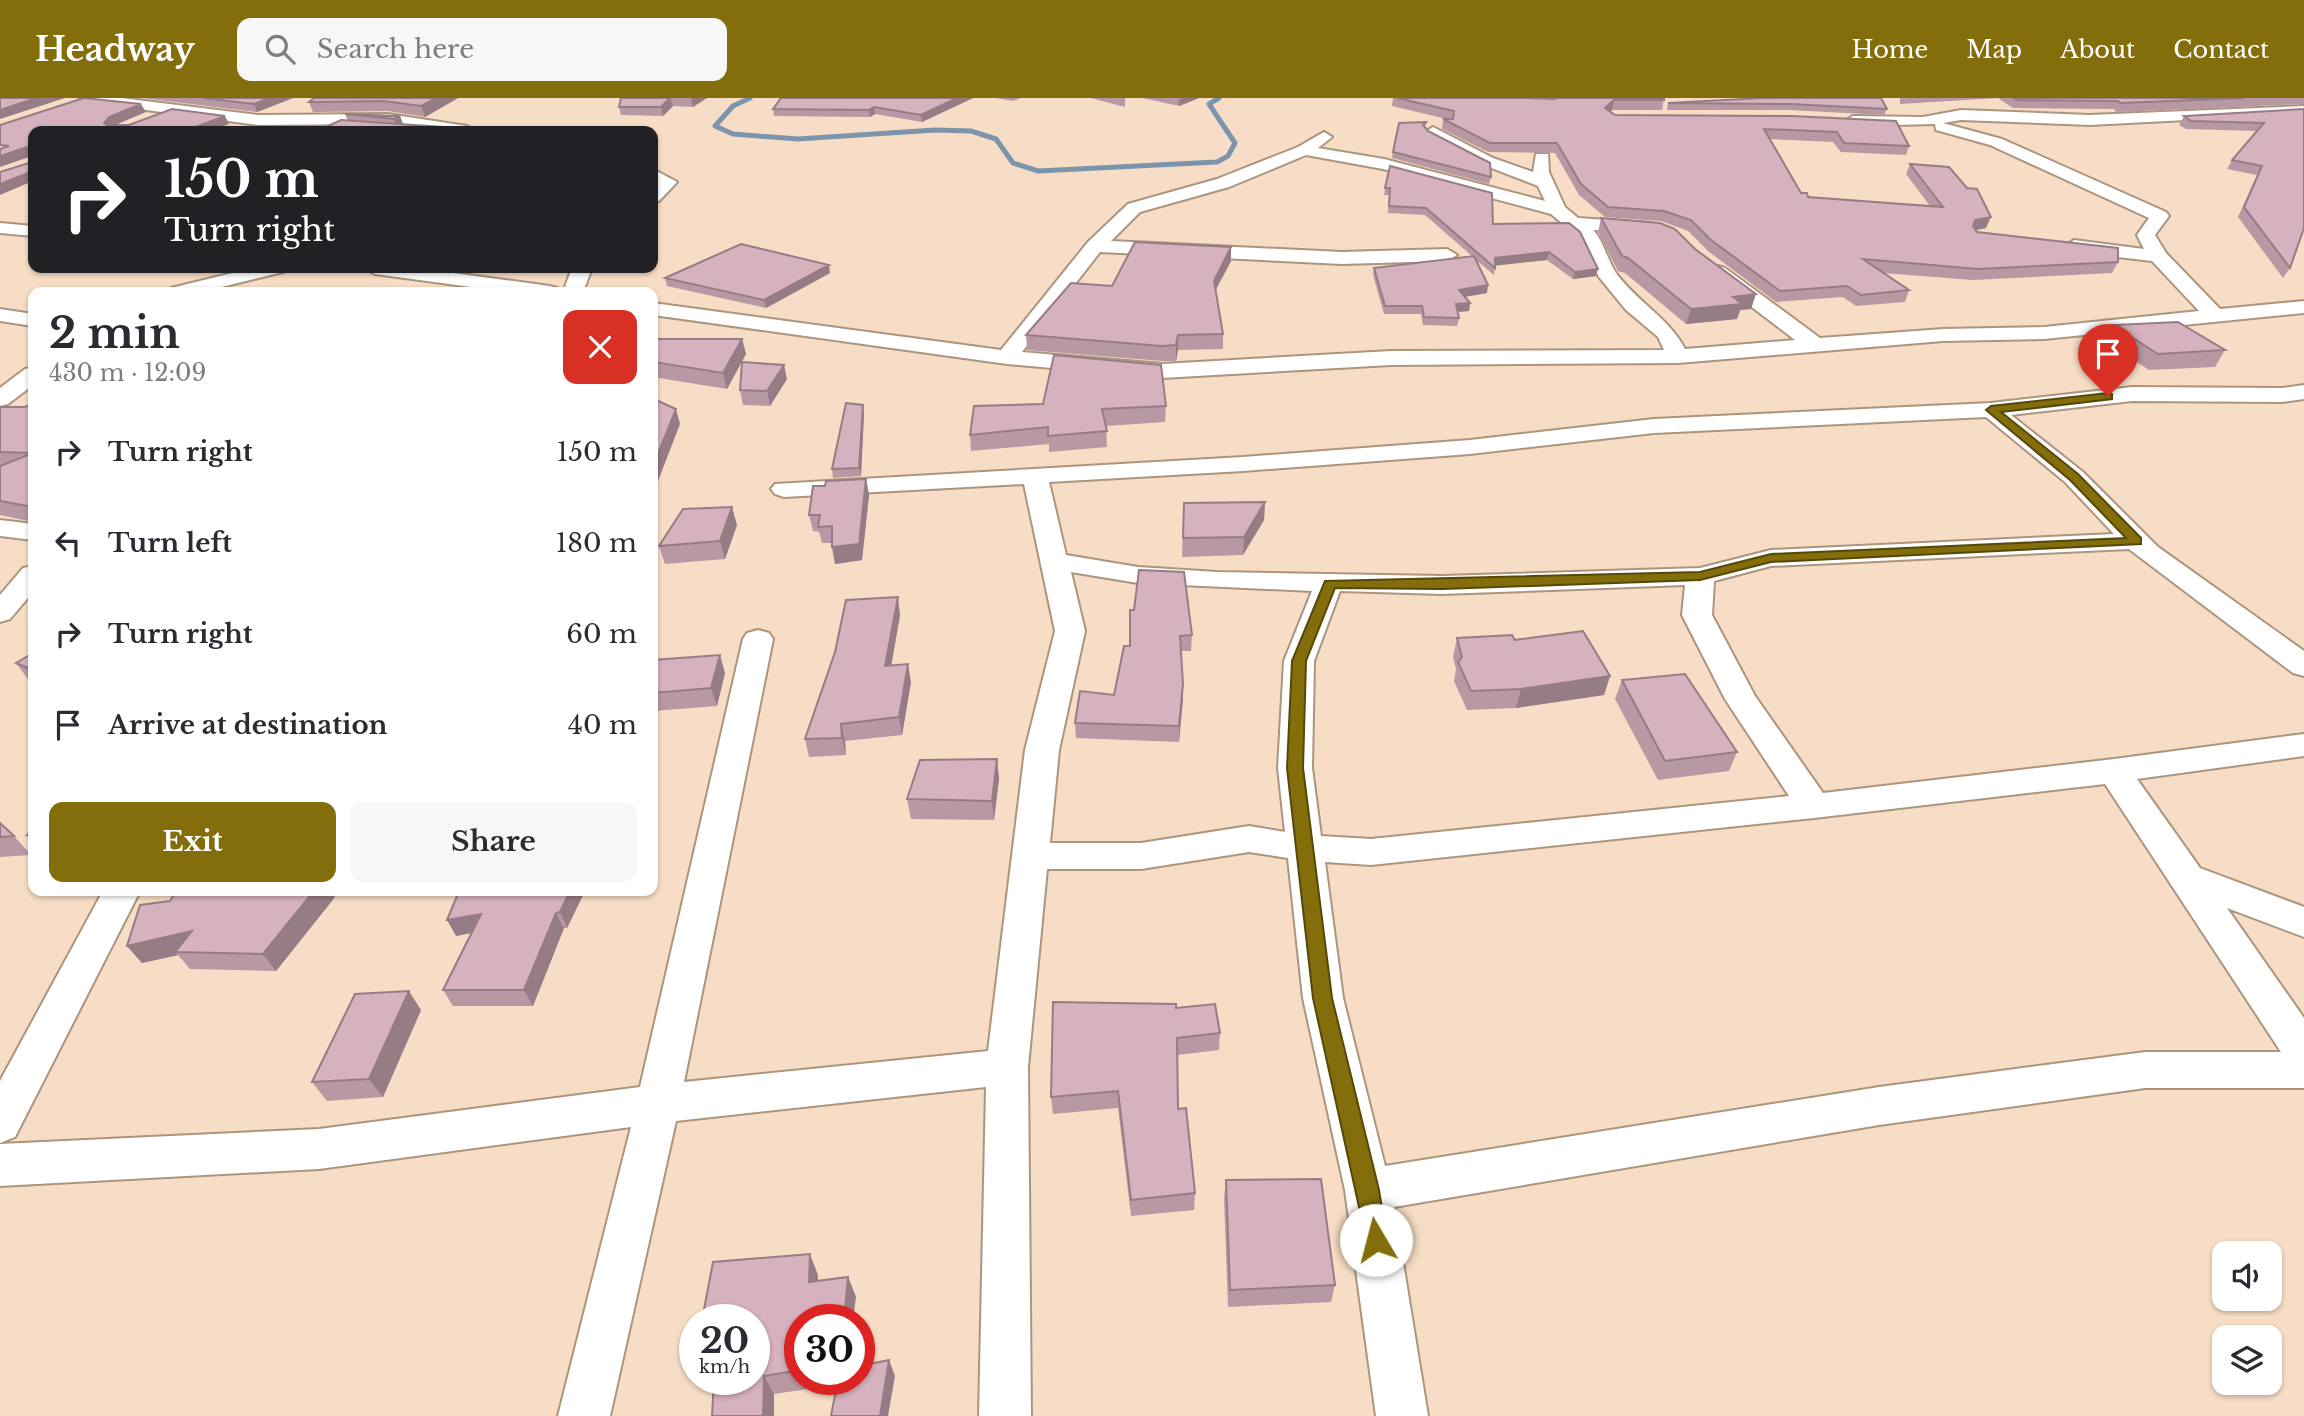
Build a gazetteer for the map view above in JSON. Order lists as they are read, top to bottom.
{
  "page": {
    "header": "Headway",
    "search": "Search here",
    "nav": [
      "Home",
      "Map",
      "About",
      "Contact"
    ],
    "turn": ["150 m", "Turn right"],
    "heading": ["2 min", "430 m · 12:09"],
    "list": [
      {
        "name": "Turn right",
        "value": "150 m"
      },
      {
        "name": "Turn left",
        "value": "180 m"
      },
      {
        "name": "Turn right",
        "value": "60 m"
      },
      {
        "name": "Arrive at destination",
        "value": "40 m"
      }
    ],
    "buttons": ["Exit", "Share"],
    "speed": "20 km/h",
    "limit": "30"
  }
}
